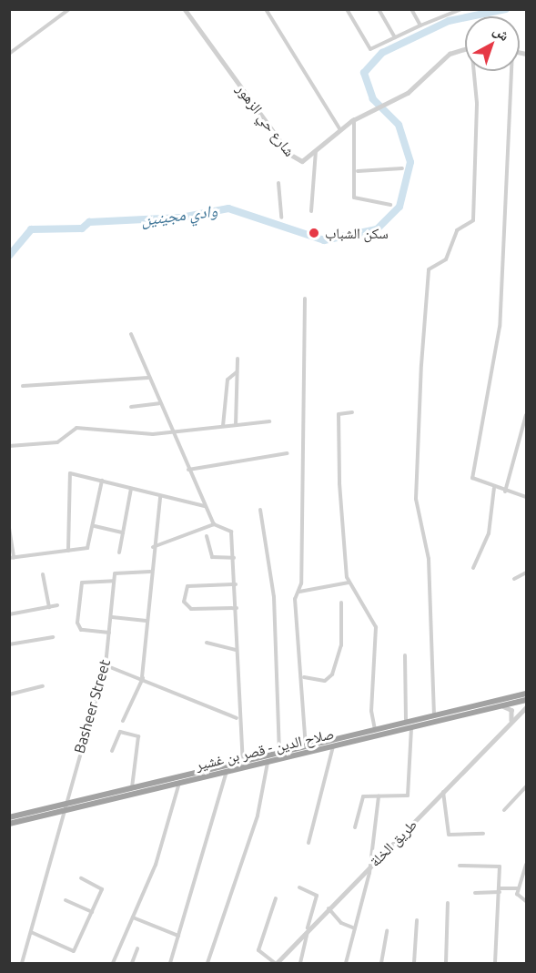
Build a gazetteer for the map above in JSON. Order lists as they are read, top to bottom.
{
  "streets": {
    "highway": ["صلاح الدين - قصر بن غشير"],
    "street": ["شارع حي الزهور", "Basheer Street", "طريق الخلة"]
  },
  "crossings": [
    ["Basheer Street", "صلاح الدين - قصر بن غشير"]
  ],
  "water": ["وادي مجينين"],
  "places": ["سكن الشباب"],
  "north": "top right"
}
